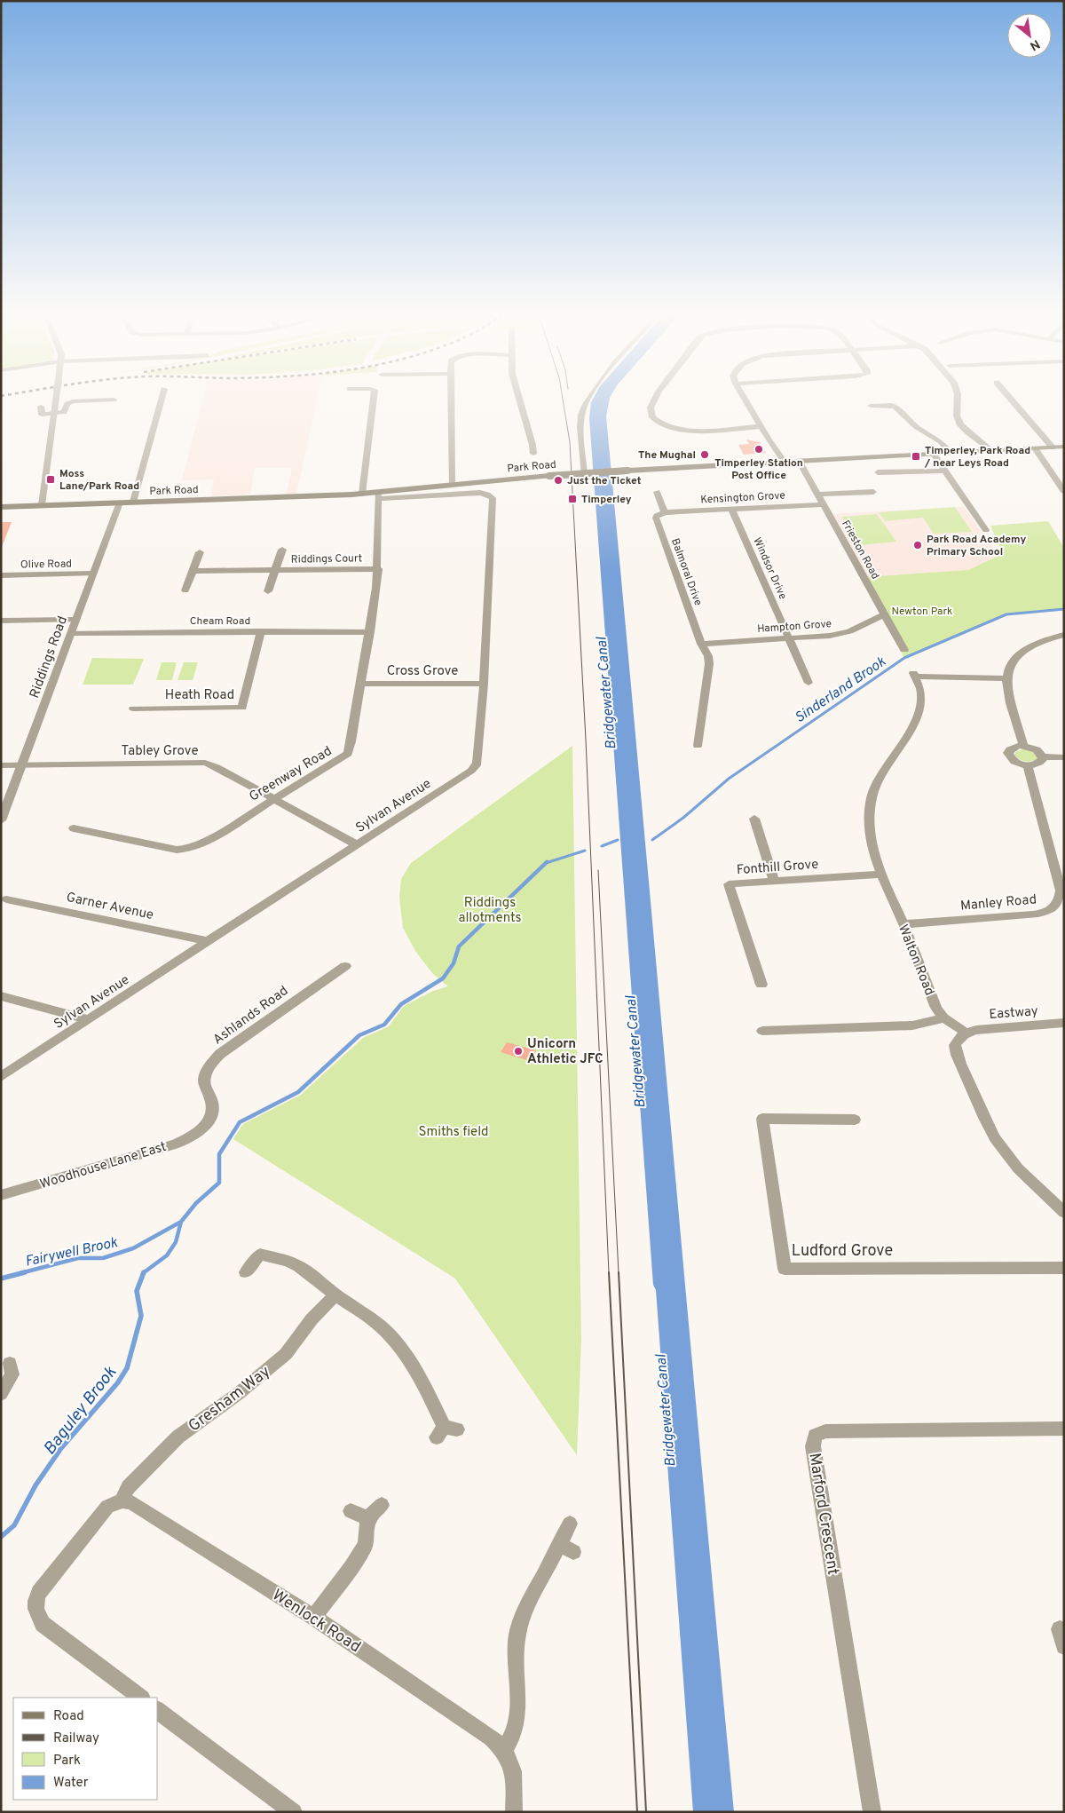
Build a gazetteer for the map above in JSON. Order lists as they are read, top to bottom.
{
  "streets": {
    "main road": ["Park Road"],
    "street": [
      "Kensington Grove",
      "Frieston Road",
      "Riddings Court",
      "Olive Road",
      "Windsor Drive",
      "Balmoral Drive",
      "Cheam Road",
      "Hampton Grove",
      "Riddings Road",
      "Cross Grove",
      "Heath Road",
      "Tabley Grove",
      "Greenway Road",
      "Sylvan Avenue",
      "Fonthill Grove",
      "Manley Road",
      "Garner Avenue",
      "Walton Road",
      "Eastway",
      "Ashlands Road",
      "Woodhouse Lane East",
      "Ludford Grove",
      "Gresham Way",
      "Marford Crescent",
      "Wenlock Road"
    ]
  },
  "crossings": [
    ["Park Road", "Frieston Road"],
    ["Park Road", "Riddings Road"],
    ["Park Road", "Greenway Road"],
    ["Park Road", "Sylvan Avenue"],
    ["Kensington Grove", "Frieston Road"],
    ["Kensington Grove", "Windsor Drive"],
    ["Kensington Grove", "Balmoral Drive"],
    ["Frieston Road", "Hampton Grove"],
    ["Riddings Court", "Greenway Road"],
    ["Olive Road", "Riddings Road"],
    ["Windsor Drive", "Hampton Grove"],
    ["Balmoral Drive", "Hampton Grove"],
    ["Cheam Road", "Riddings Road"],
    ["Cheam Road", "Heath Road"],
    ["Cheam Road", "Greenway Road"],
    ["Riddings Road", "Tabley Grove"],
    ["Cross Grove", "Greenway Road"],
    ["Cross Grove", "Sylvan Avenue"],
    ["Tabley Grove", "Greenway Road"],
    ["Tabley Grove", "Sylvan Avenue"],
    ["Greenway Road", "Sylvan Avenue"],
    ["Sylvan Avenue", "Garner Avenue"],
    ["Fonthill Grove", "Walton Road"],
    ["Manley Road", "Walton Road"],
    ["Walton Road", "Eastway"],
    ["Ashlands Road", "Woodhouse Lane East"],
    ["Gresham Way", "Wenlock Road"]
  ],
  "water": [
    "Sinderland Brook",
    "Bridgewater Canal",
    "Fairywell Brook",
    "Baguley Brook"
  ],
  "parks": ["Newton Park", "Riddings allotments", "Smiths field"],
  "places": {
    "other": [
      "Timperley Station Post Office",
      "The Mughal",
      "Just the Ticket",
      "Park Road Academy Primary School",
      "Unicorn Athletic JFC"
    ],
    "transit": ["Timperley, Park Road / near Leys Road", "Moss Lane/Park Road", "Timperley"]
  },
  "legend": [
    "Road",
    "Railway",
    "Park",
    "Water"
  ],
  "north": "bottom right"
}
